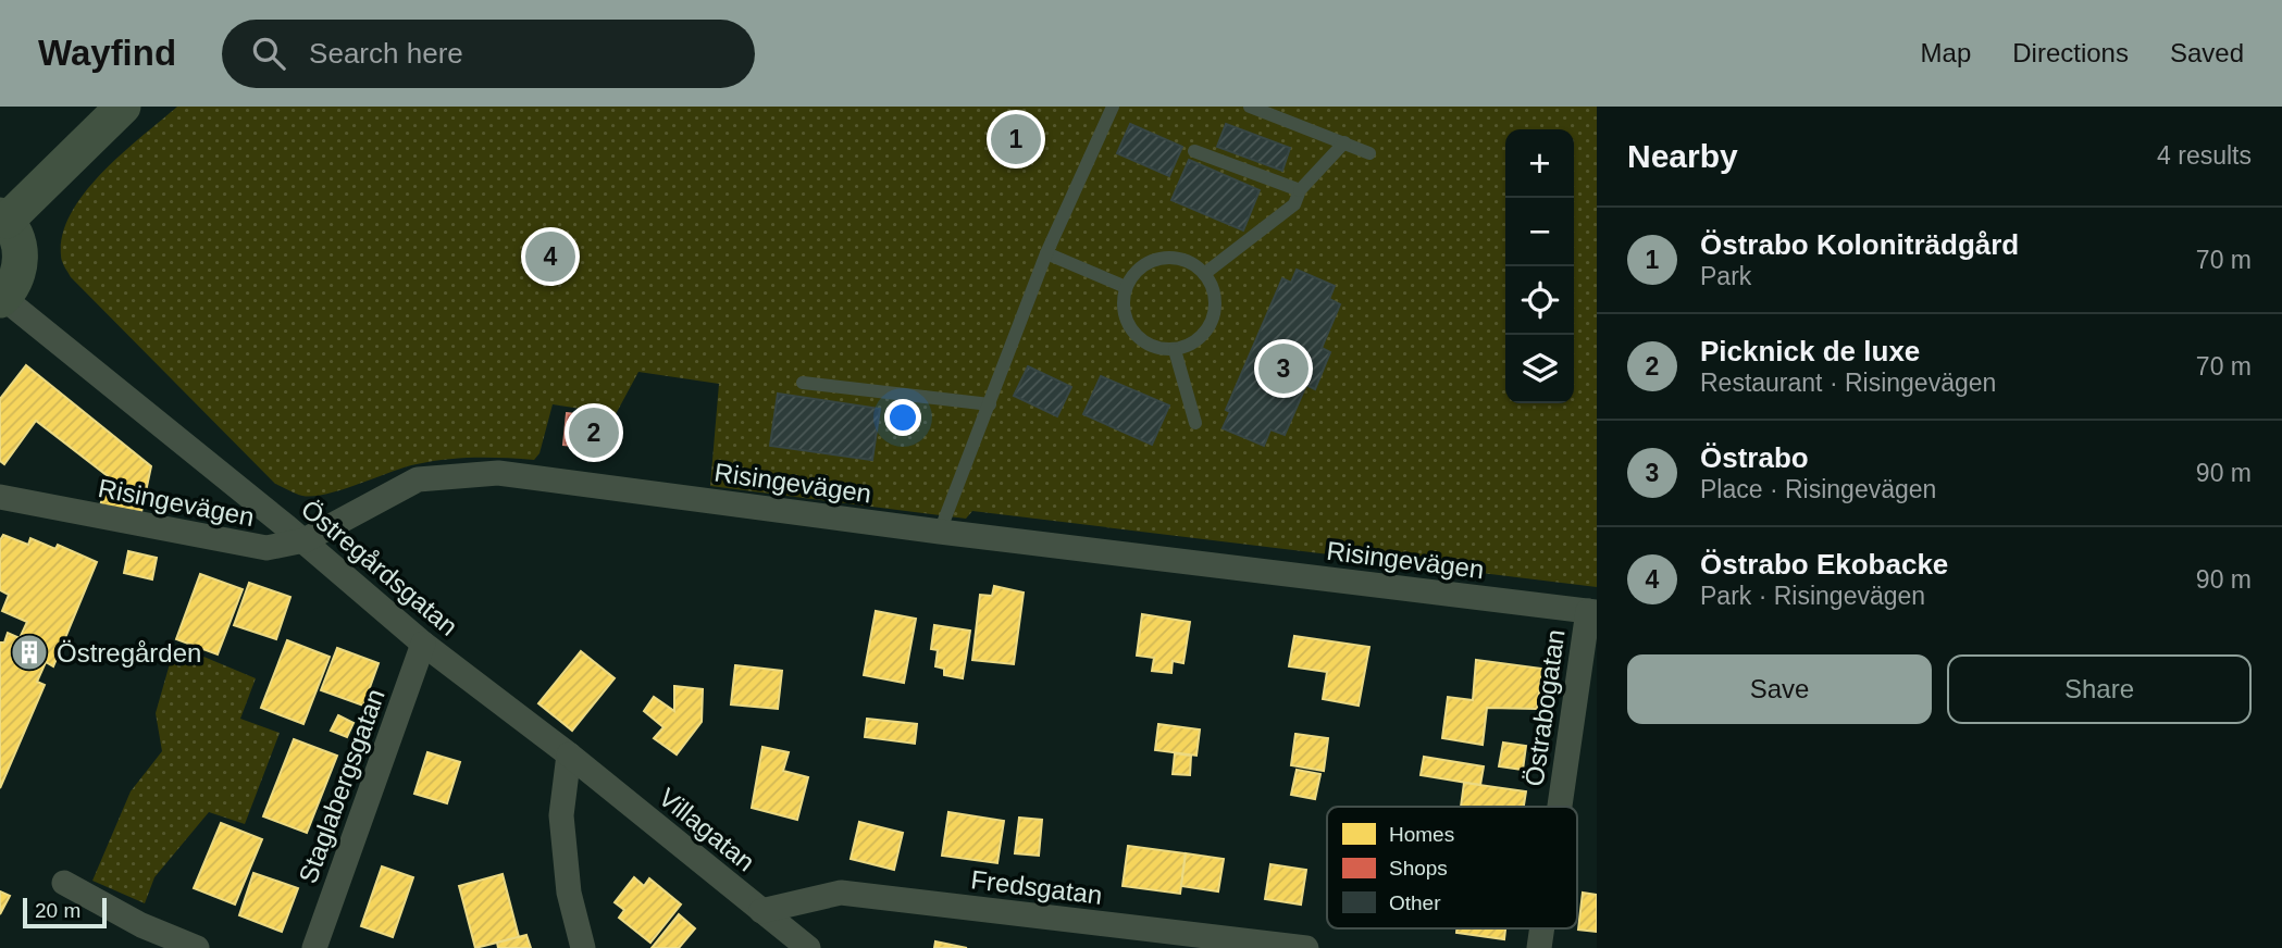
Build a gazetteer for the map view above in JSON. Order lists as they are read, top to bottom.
{
  "streets": {
    "street": [
      "Risingevägen",
      "Östregårdsgatan",
      "Östrabogatan",
      "Staglabergsgatan",
      "Villagatan",
      "Fredsgatan"
    ]
  },
  "crossings": [
    ["Risingevägen", "Östregårdsgatan"],
    ["Risingevägen", "Östrabogatan"],
    ["Östregårdsgatan", "Staglabergsgatan"],
    ["Östregårdsgatan", "Villagatan"],
    ["Villagatan", "Fredsgatan"]
  ],
  "places": {
    "building": ["Östregården"]
  },
  "legend": ["Homes", "Shops", "Other"],
  "scale_bar": "20 m",
  "page": {
    "header": "Wayfind",
    "search": "Search here",
    "nav": ["Map", "Directions", "Saved"],
    "heading": ["Nearby", "4 results"],
    "pins": [
      "1",
      "4",
      "3",
      "2"
    ],
    "map_buttons": ["+", "−"],
    "list": [
      {
        "mark": "1",
        "name": "Östrabo Koloniträdgård",
        "note": "Park",
        "value": "70 m"
      },
      {
        "mark": "2",
        "name": "Picknick de luxe",
        "note": "Restaurant · Risingevägen",
        "value": "70 m"
      },
      {
        "mark": "3",
        "name": "Östrabo",
        "note": "Place · Risingevägen",
        "value": "90 m"
      },
      {
        "mark": "4",
        "name": "Östrabo Ekobacke",
        "note": "Park · Risingevägen",
        "value": "90 m"
      }
    ],
    "buttons": ["Save", "Share"],
    "scale": "20 m"
  }
}
